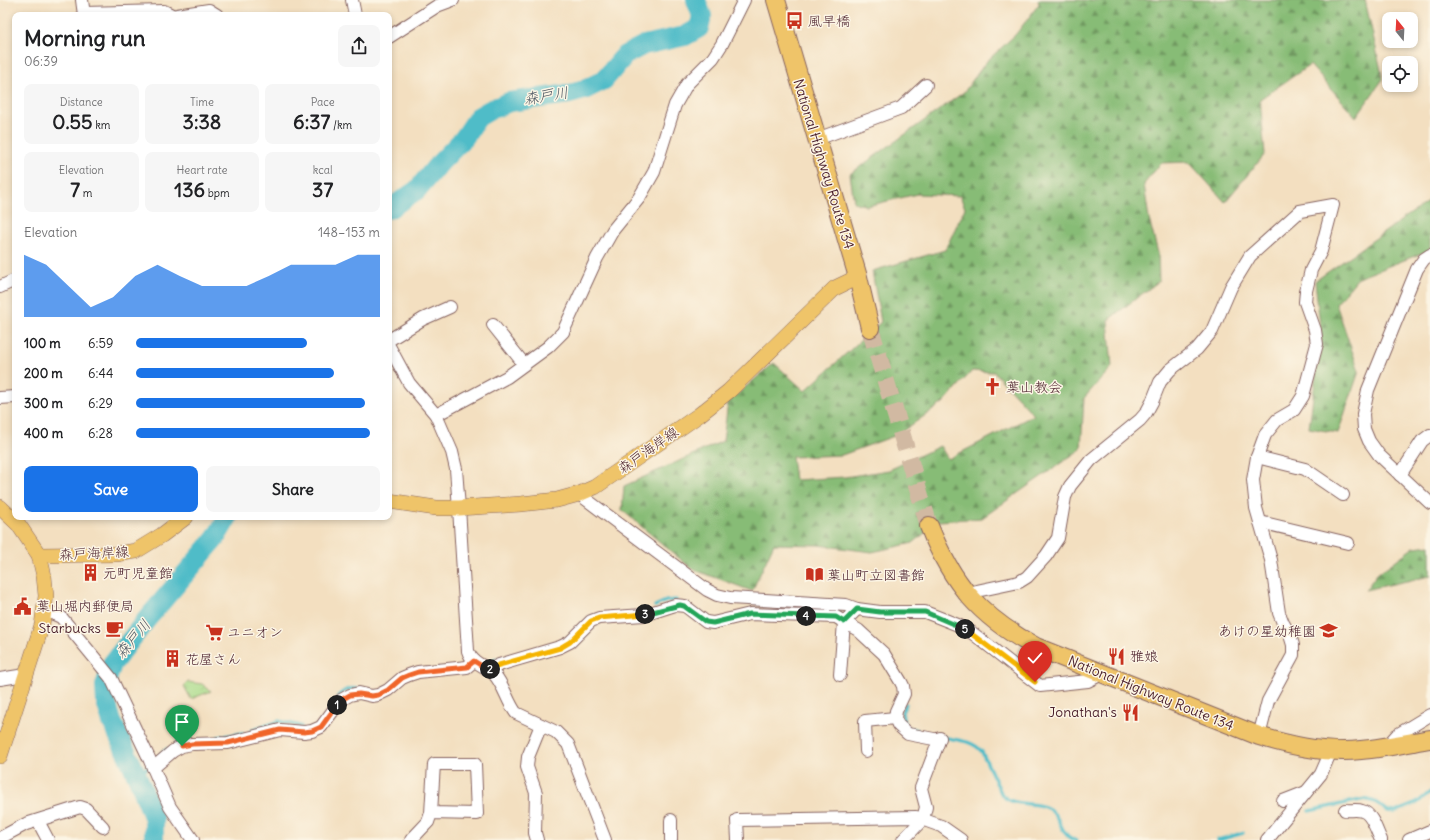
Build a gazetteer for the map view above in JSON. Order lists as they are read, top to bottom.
{
  "streets": {
    "highway": ["National Highway Route 134"],
    "main road": ["森戸海岸線"]
  },
  "crossings": [
    ["National Highway Route 134", "森戸海岸線"]
  ],
  "water": ["森戸川"],
  "places": {
    "bus stop": ["風早橋"],
    "church": ["葉山教会"],
    "building": ["元町児童館", "花屋さん"],
    "library": ["葉山町立図書館"],
    "public building": ["葉山堀内郵便局"],
    "cafe": ["Starbucks"],
    "school or university": ["あけの星幼稚園"],
    "supermarket": ["ユニオン"],
    "restaurant": ["雅娘", "Jonathan's"]
  },
  "north": "top",
  "page": {
    "heading": ["Morning run", "06:39"],
    "stats": [
      ["Distance", "0.55 km"],
      ["Time", "3:38"],
      ["Pace", "6:37 /km"],
      ["Elevation", "7 m"],
      ["Heart rate", "136 bpm"],
      ["kcal", "37"]
    ],
    "chart": ["Elevation", "148–153 m"],
    "list": [
      {
        "name": "100 m",
        "note": "6:59"
      },
      {
        "name": "200 m",
        "note": "6:44"
      },
      {
        "name": "300 m",
        "note": "6:29"
      },
      {
        "name": "400 m",
        "note": "6:28"
      }
    ],
    "buttons": ["Save", "Share"],
    "pins": [
      "3",
      "4",
      "5",
      "2",
      "1"
    ]
  }
}
